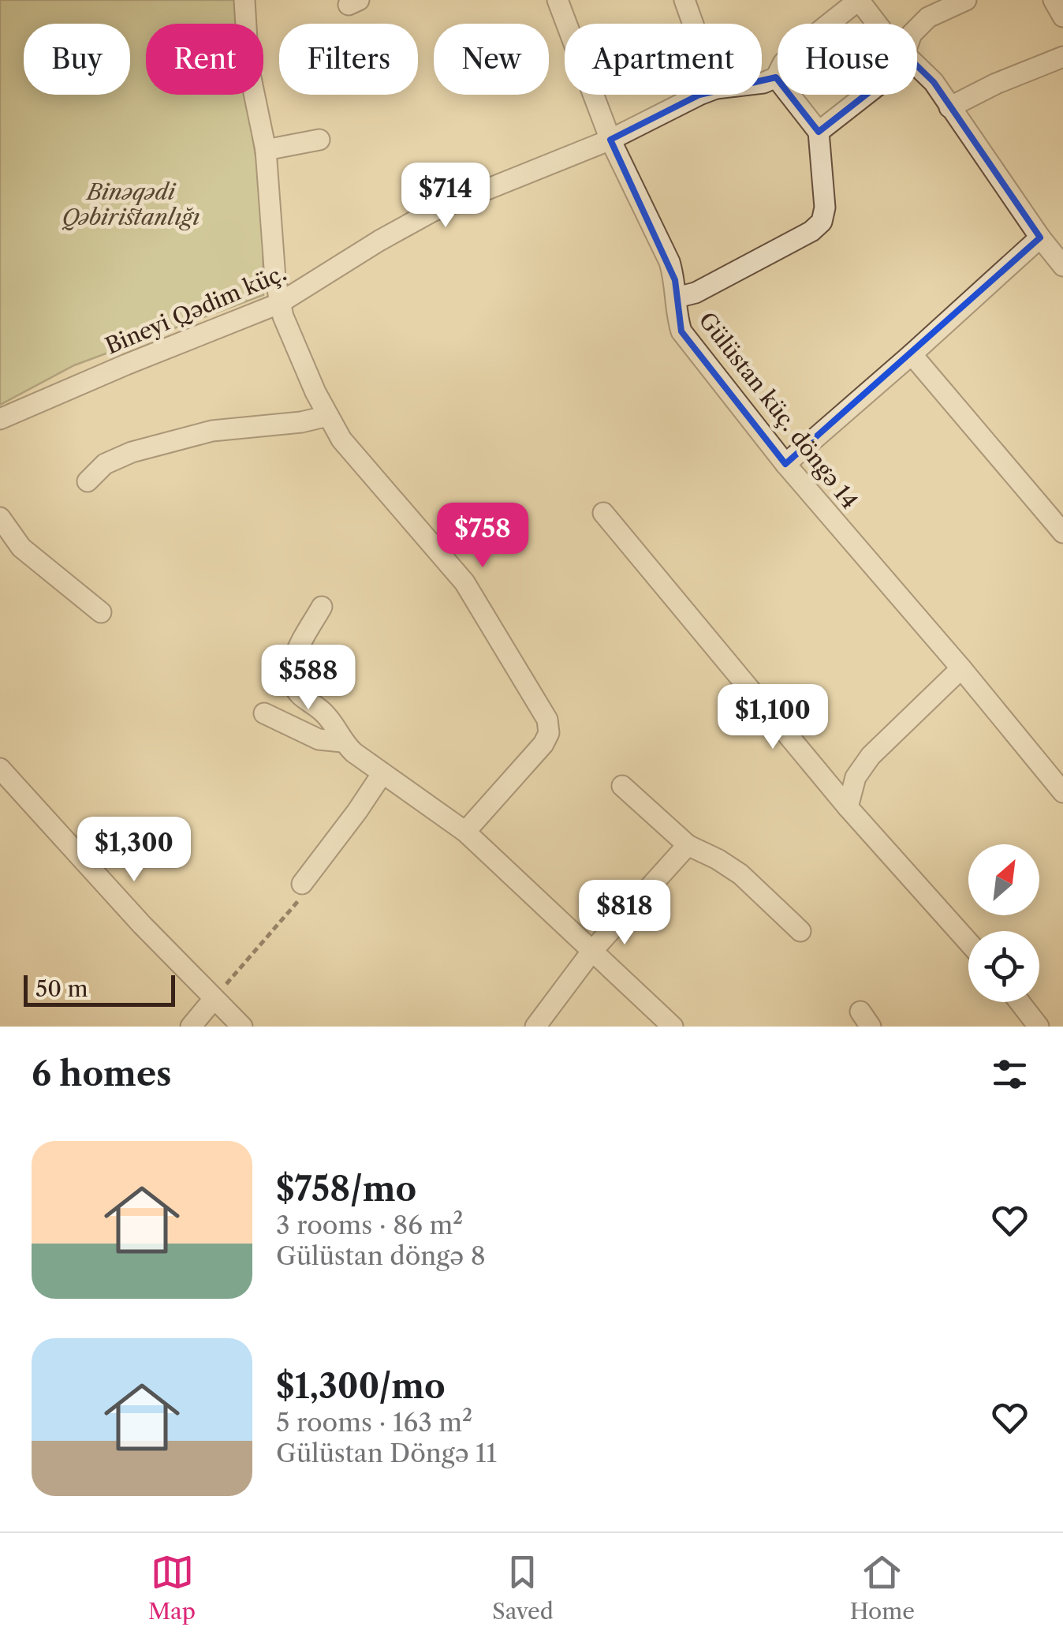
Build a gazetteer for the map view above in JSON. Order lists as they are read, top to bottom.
{
  "streets": {
    "street": ["Bineyi Qədim küç.", "Gülüstan küç. döngə 14"]
  },
  "crossings": [
    ["Bineyi Qədim küç.", "Gülüstan küç. döngə 14"]
  ],
  "parks": ["Binəqədi Qəbiristanlığı"],
  "scale_bar": "50 m",
  "north": "top right",
  "page": {
    "chip": [
      "Buy",
      "Rent",
      "Filters",
      "New",
      "Apartment",
      "House"
    ],
    "price": [
      "$714",
      "$758",
      "$588",
      "$1,100",
      "$1,300",
      "$818"
    ],
    "scale": "50 m",
    "heading": "6 homes",
    "list": [
      {
        "name": "$758/mo",
        "note": "3 rooms · 86 m² · Gülüstan döngə 8"
      },
      {
        "name": "$1,300/mo",
        "note": "5 rooms · 163 m² · Gülüstan Döngə 11"
      }
    ],
    "tabs": ["Map", "Saved", "Home"]
  }
}
